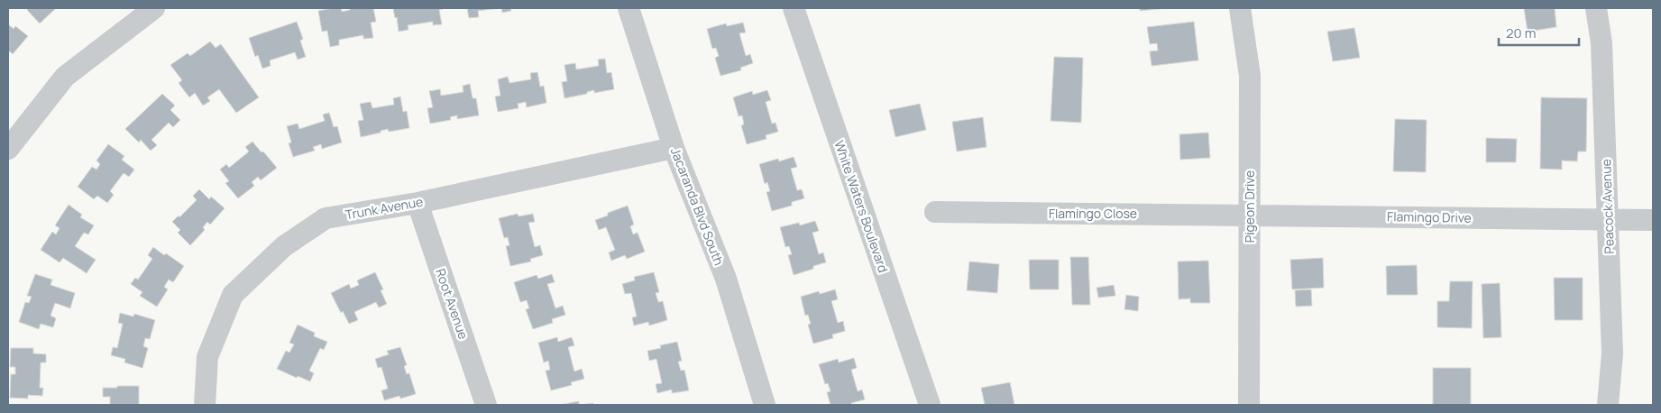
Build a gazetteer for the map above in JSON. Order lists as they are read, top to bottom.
{
  "streets": {
    "street": [
      "Jacaranda Blvd South",
      "White Waters Boulevard",
      "Pigeon Drive",
      "Peacock Avenue",
      "Trunk Avenue",
      "Flamingo Close",
      "Flamingo Drive",
      "Root Avenue"
    ]
  },
  "crossings": [
    ["Jacaranda Blvd South", "Trunk Avenue"],
    ["Pigeon Drive", "Flamingo Close"],
    ["Pigeon Drive", "Flamingo Drive"],
    ["Peacock Avenue", "Flamingo Drive"],
    ["Trunk Avenue", "Root Avenue"],
    ["Flamingo Close", "Flamingo Drive"]
  ],
  "scale_bar": "20 m"
}
